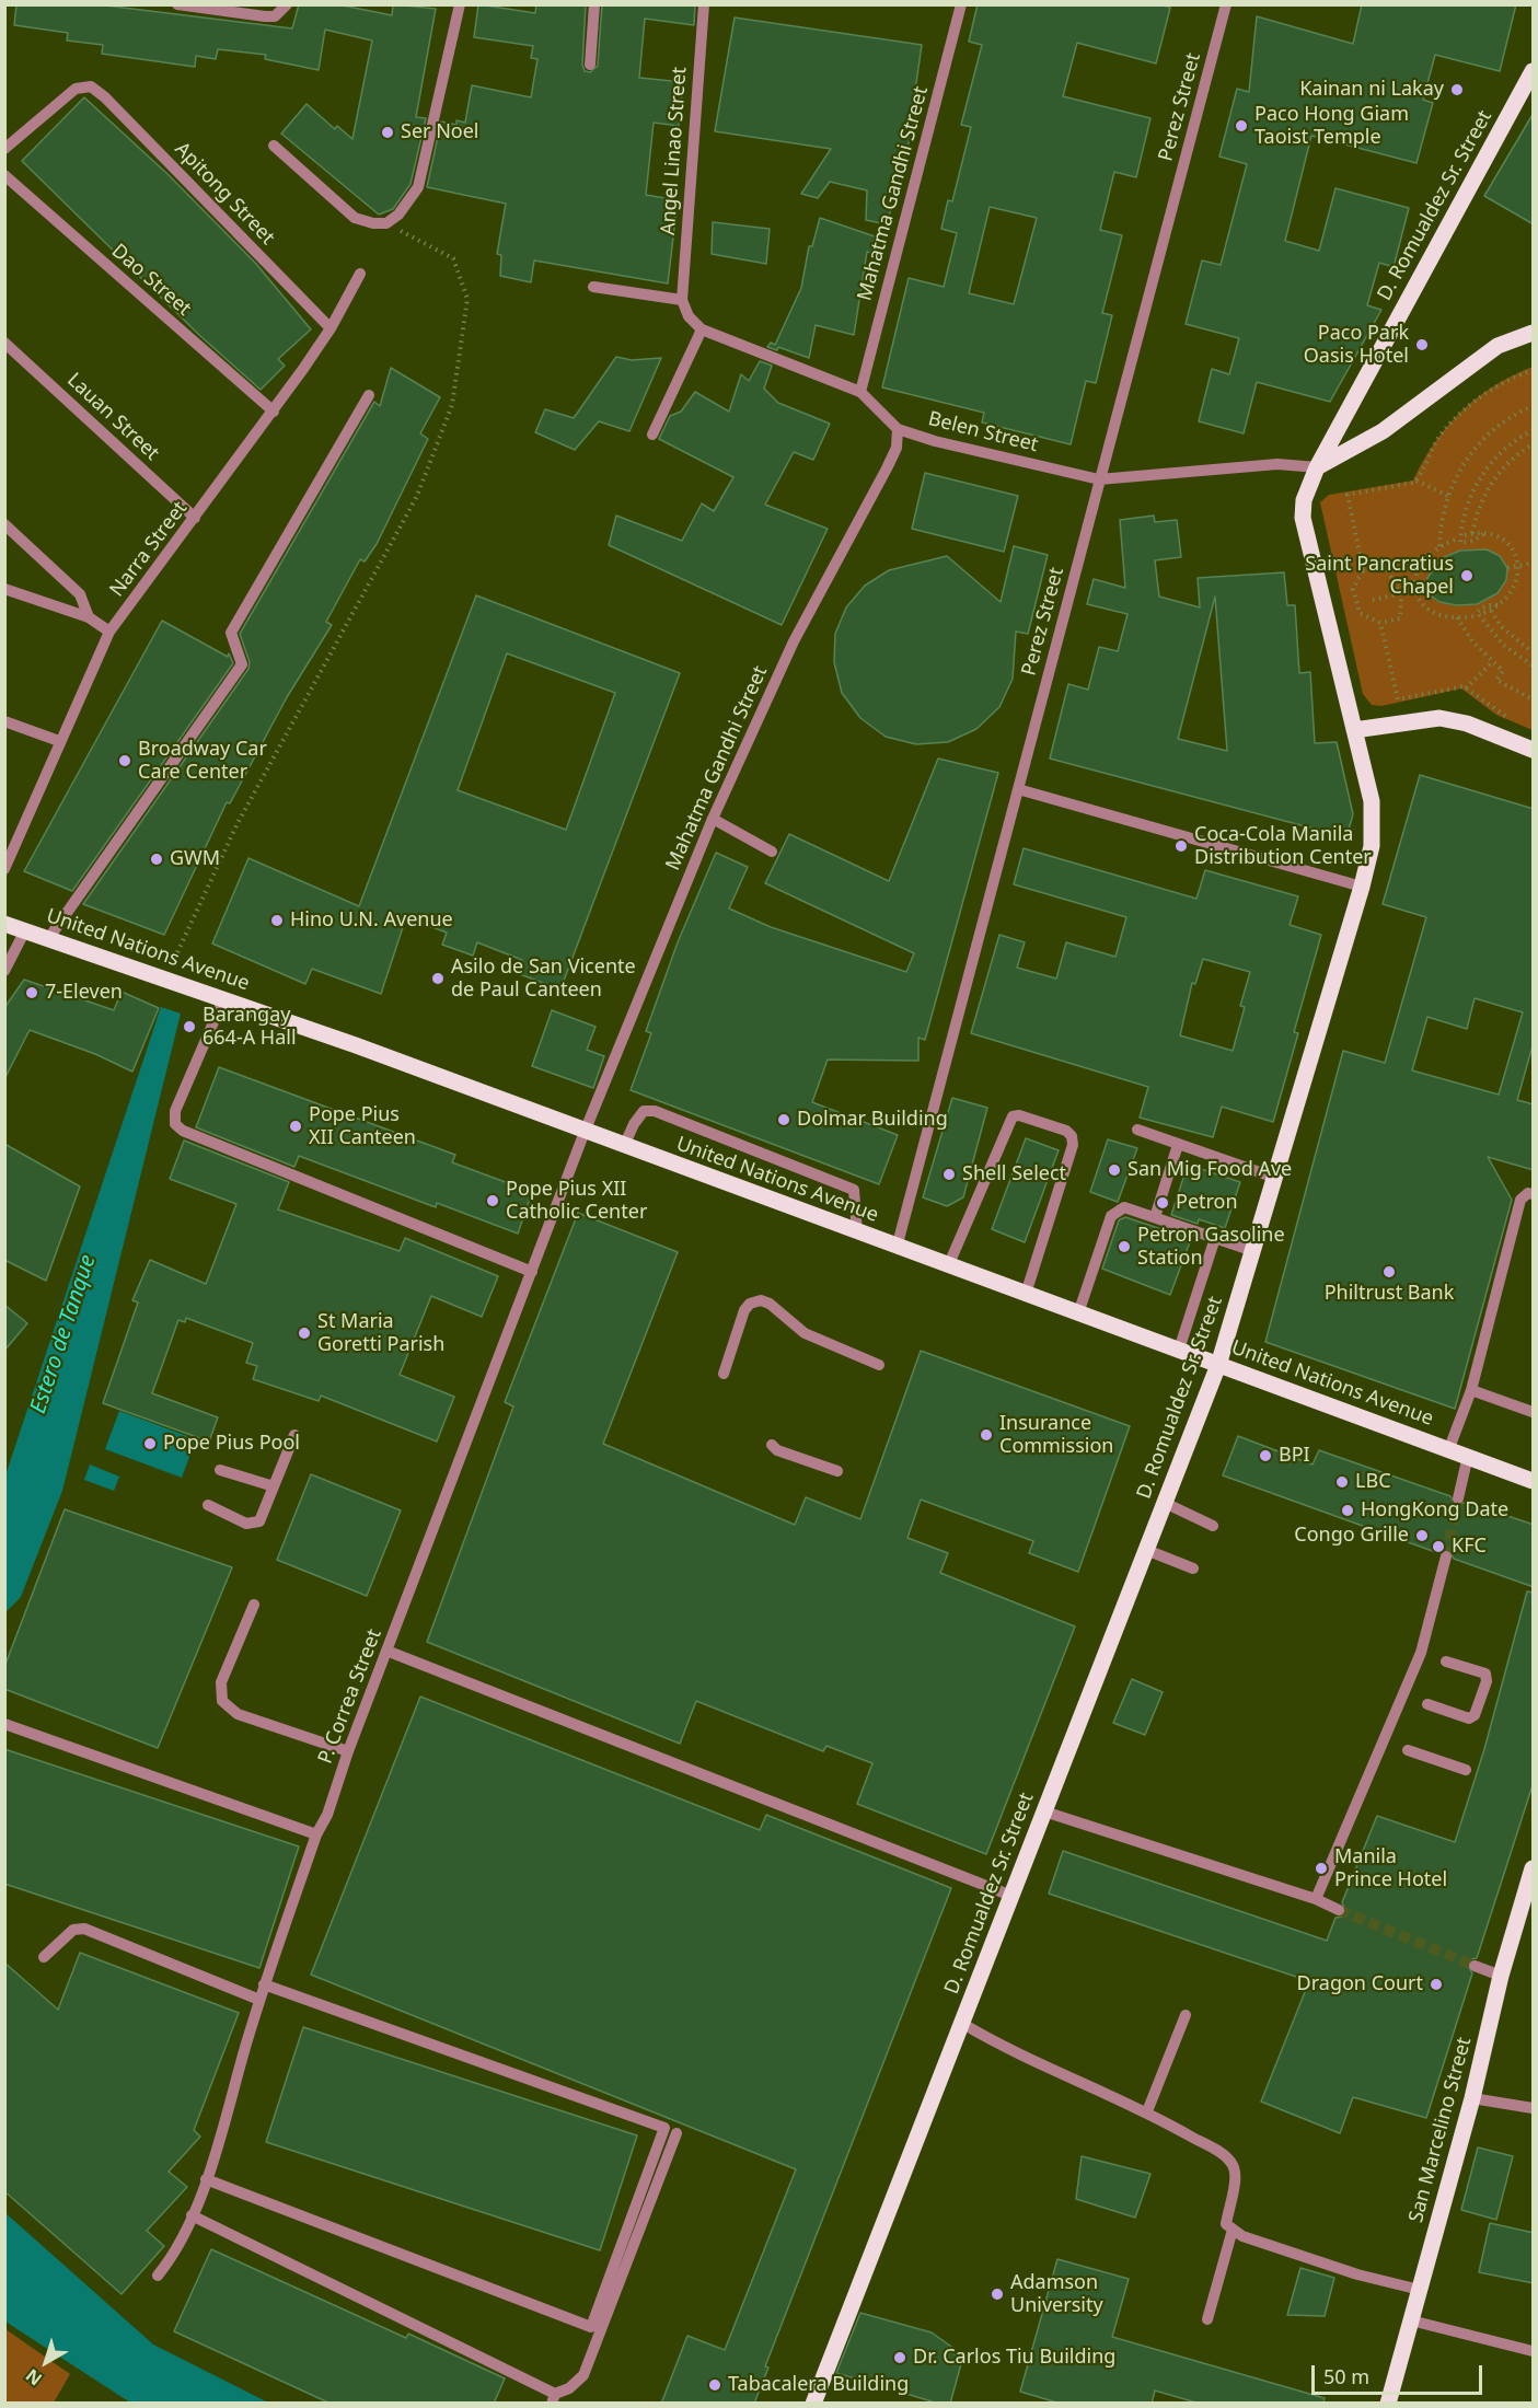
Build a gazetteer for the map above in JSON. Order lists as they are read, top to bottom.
{
  "streets": {
    "main road": ["D. Romualdez Sr. Street", "United Nations Avenue", "San Marcelino Street"],
    "street": [
      "Perez Street",
      "Angel Linao Street",
      "Apitong Street",
      "Mahatma Gandhi Street",
      "Dao Street",
      "Lauan Street",
      "Belen Street",
      "Narra Street",
      "P. Correa Street"
    ]
  },
  "crossings": [
    ["Perez Street", "Belen Street"],
    ["Perez Street", "United Nations Avenue"],
    ["Apitong Street", "Narra Street"],
    ["Mahatma Gandhi Street", "Belen Street"],
    ["Mahatma Gandhi Street", "United Nations Avenue"],
    ["Mahatma Gandhi Street", "P. Correa Street"],
    ["D. Romualdez Sr. Street", "Belen Street"],
    ["D. Romualdez Sr. Street", "United Nations Avenue"],
    ["Dao Street", "Narra Street"],
    ["Lauan Street", "Narra Street"],
    ["United Nations Avenue", "P. Correa Street"]
  ],
  "water": ["Estero de Tanque"],
  "places": [
    "Kainan ni Lakay",
    "Paco Hong Giam Taoist Temple",
    "Ser Noel",
    "Paco Park Oasis Hotel",
    "Saint Pancratius Chapel",
    "Broadway Car Care Center",
    "Coca-Cola Manila Distribution Center",
    "GWM",
    "Hino U.N. Avenue",
    "Asilo de San Vicente de Paul Canteen",
    "7-Eleven",
    "Barangay 664-A Hall",
    "Dolmar Building",
    "Pope Pius XII Canteen",
    "San Mig Food Ave",
    "Shell Select",
    "Pope Pius XII Catholic Center",
    "Petron",
    "Petron Gasoline Station",
    "Philtrust Bank",
    "St Maria Goretti Parish",
    "Insurance Commission",
    "Pope Pius Pool",
    "BPI",
    "LBC",
    "HongKong Date",
    "Congo Grille",
    "KFC",
    "Manila Prince Hotel",
    "Dragon Court",
    "Adamson University",
    "Dr. Carlos Tiu Building",
    "Tabacalera Building"
  ],
  "scale_bar": "50 m",
  "north": "bottom left"
}
